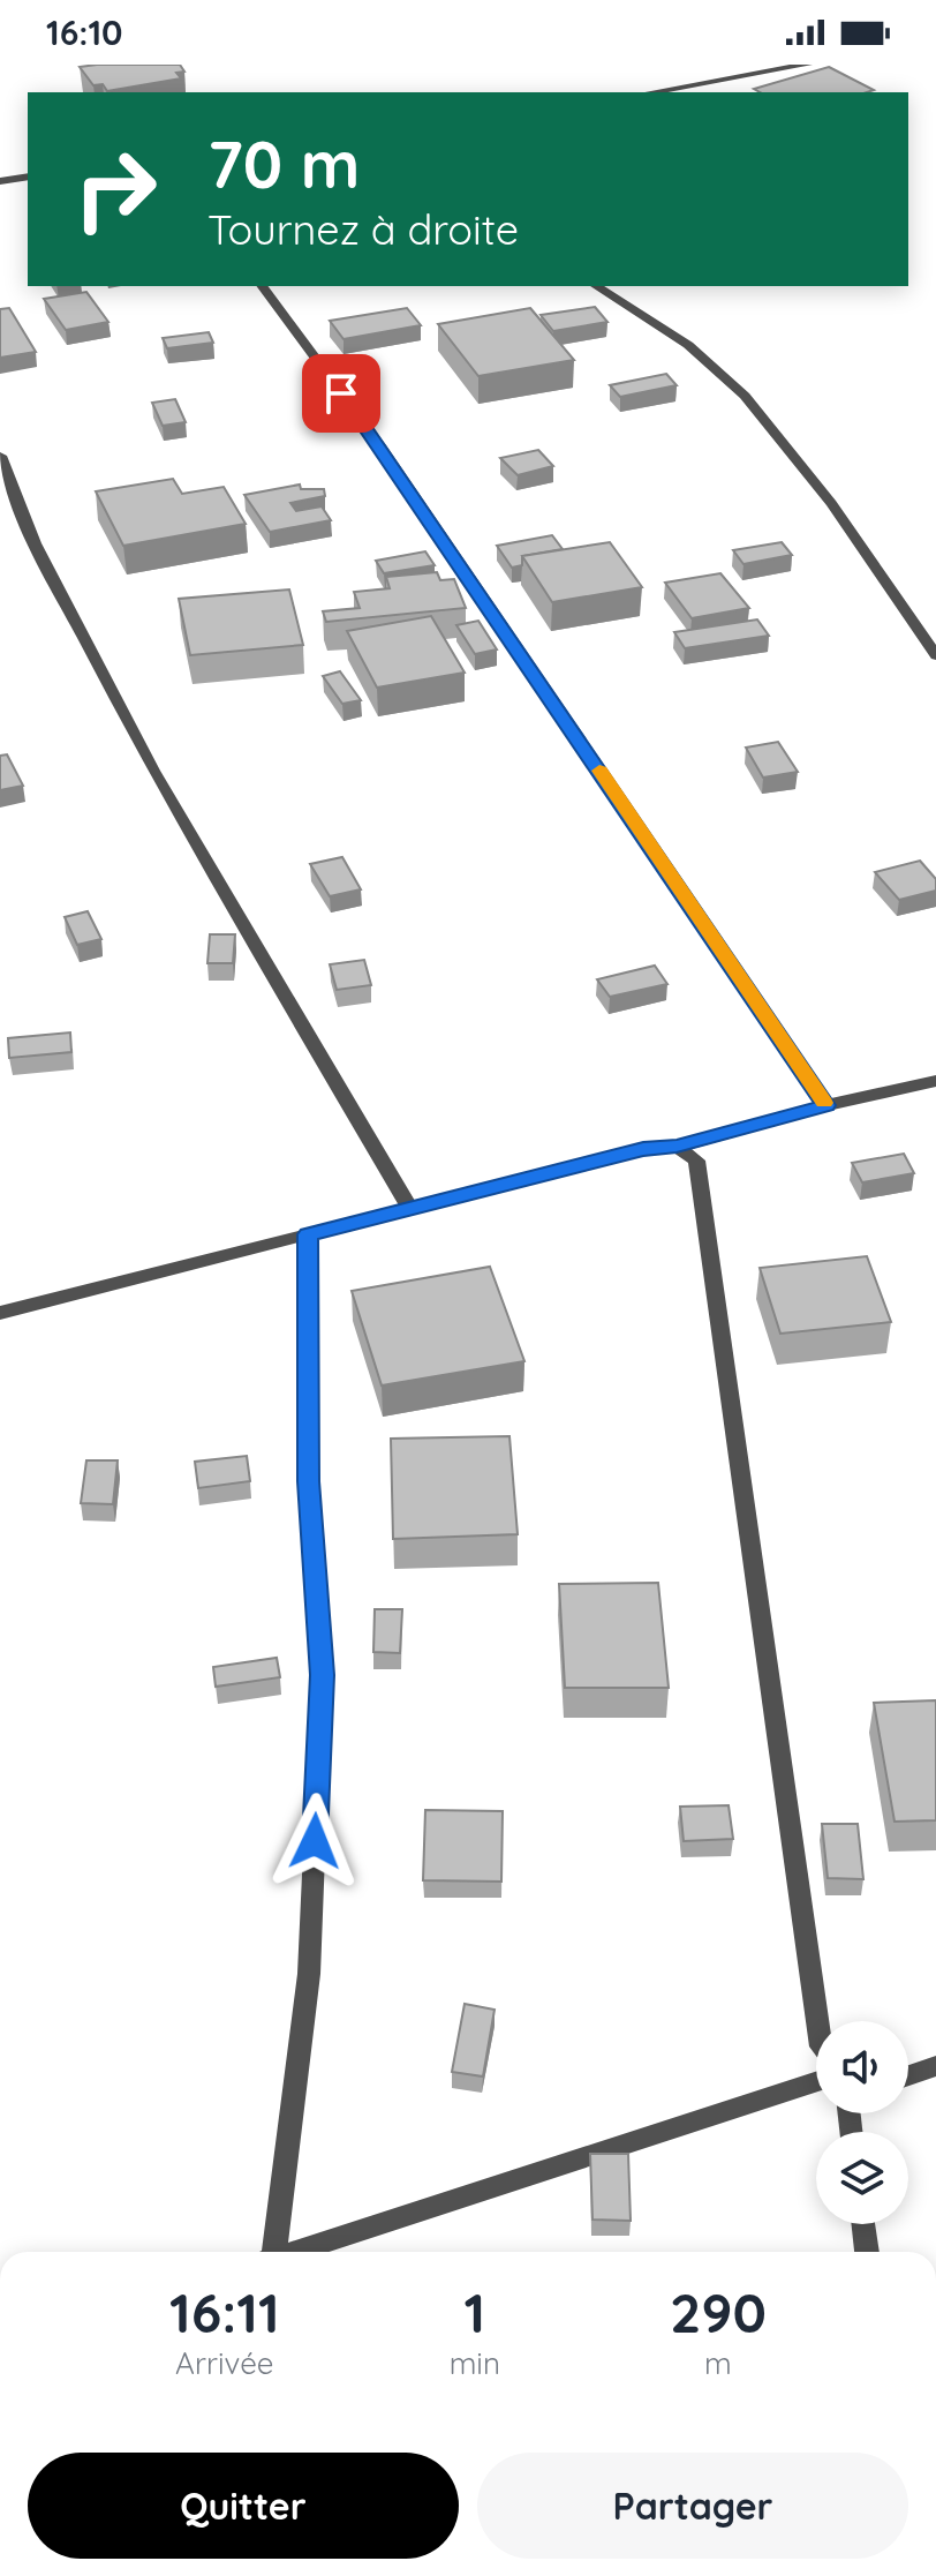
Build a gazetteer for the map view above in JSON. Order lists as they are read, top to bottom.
{
  "page": {
    "status": "16:10",
    "turn": ["70 m", "Tournez à droite"],
    "eta": [
      "16:11",
      "Arrivée",
      "1",
      "min",
      "290",
      "m"
    ],
    "buttons": ["Quitter", "Partager"]
  }
}
